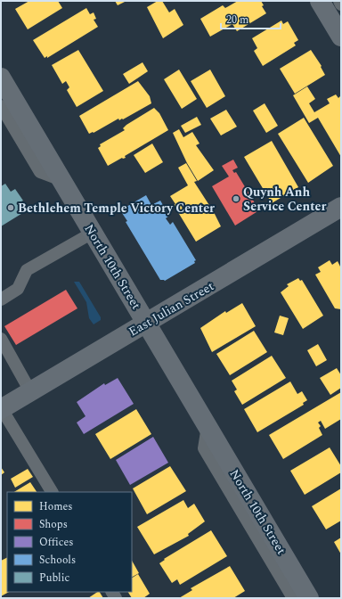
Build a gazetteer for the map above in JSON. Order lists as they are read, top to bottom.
{
  "streets": {
    "main road": ["North 10th Street", "East Julian Street"]
  },
  "crossings": [
    ["North 10th Street", "East Julian Street"]
  ],
  "places": ["Quynh Anh Service Center", "Bethlehem Temple Victory Center"],
  "legend": [
    "Homes",
    "Shops",
    "Offices",
    "Schools",
    "Public"
  ],
  "scale_bar": "20 m"
}
